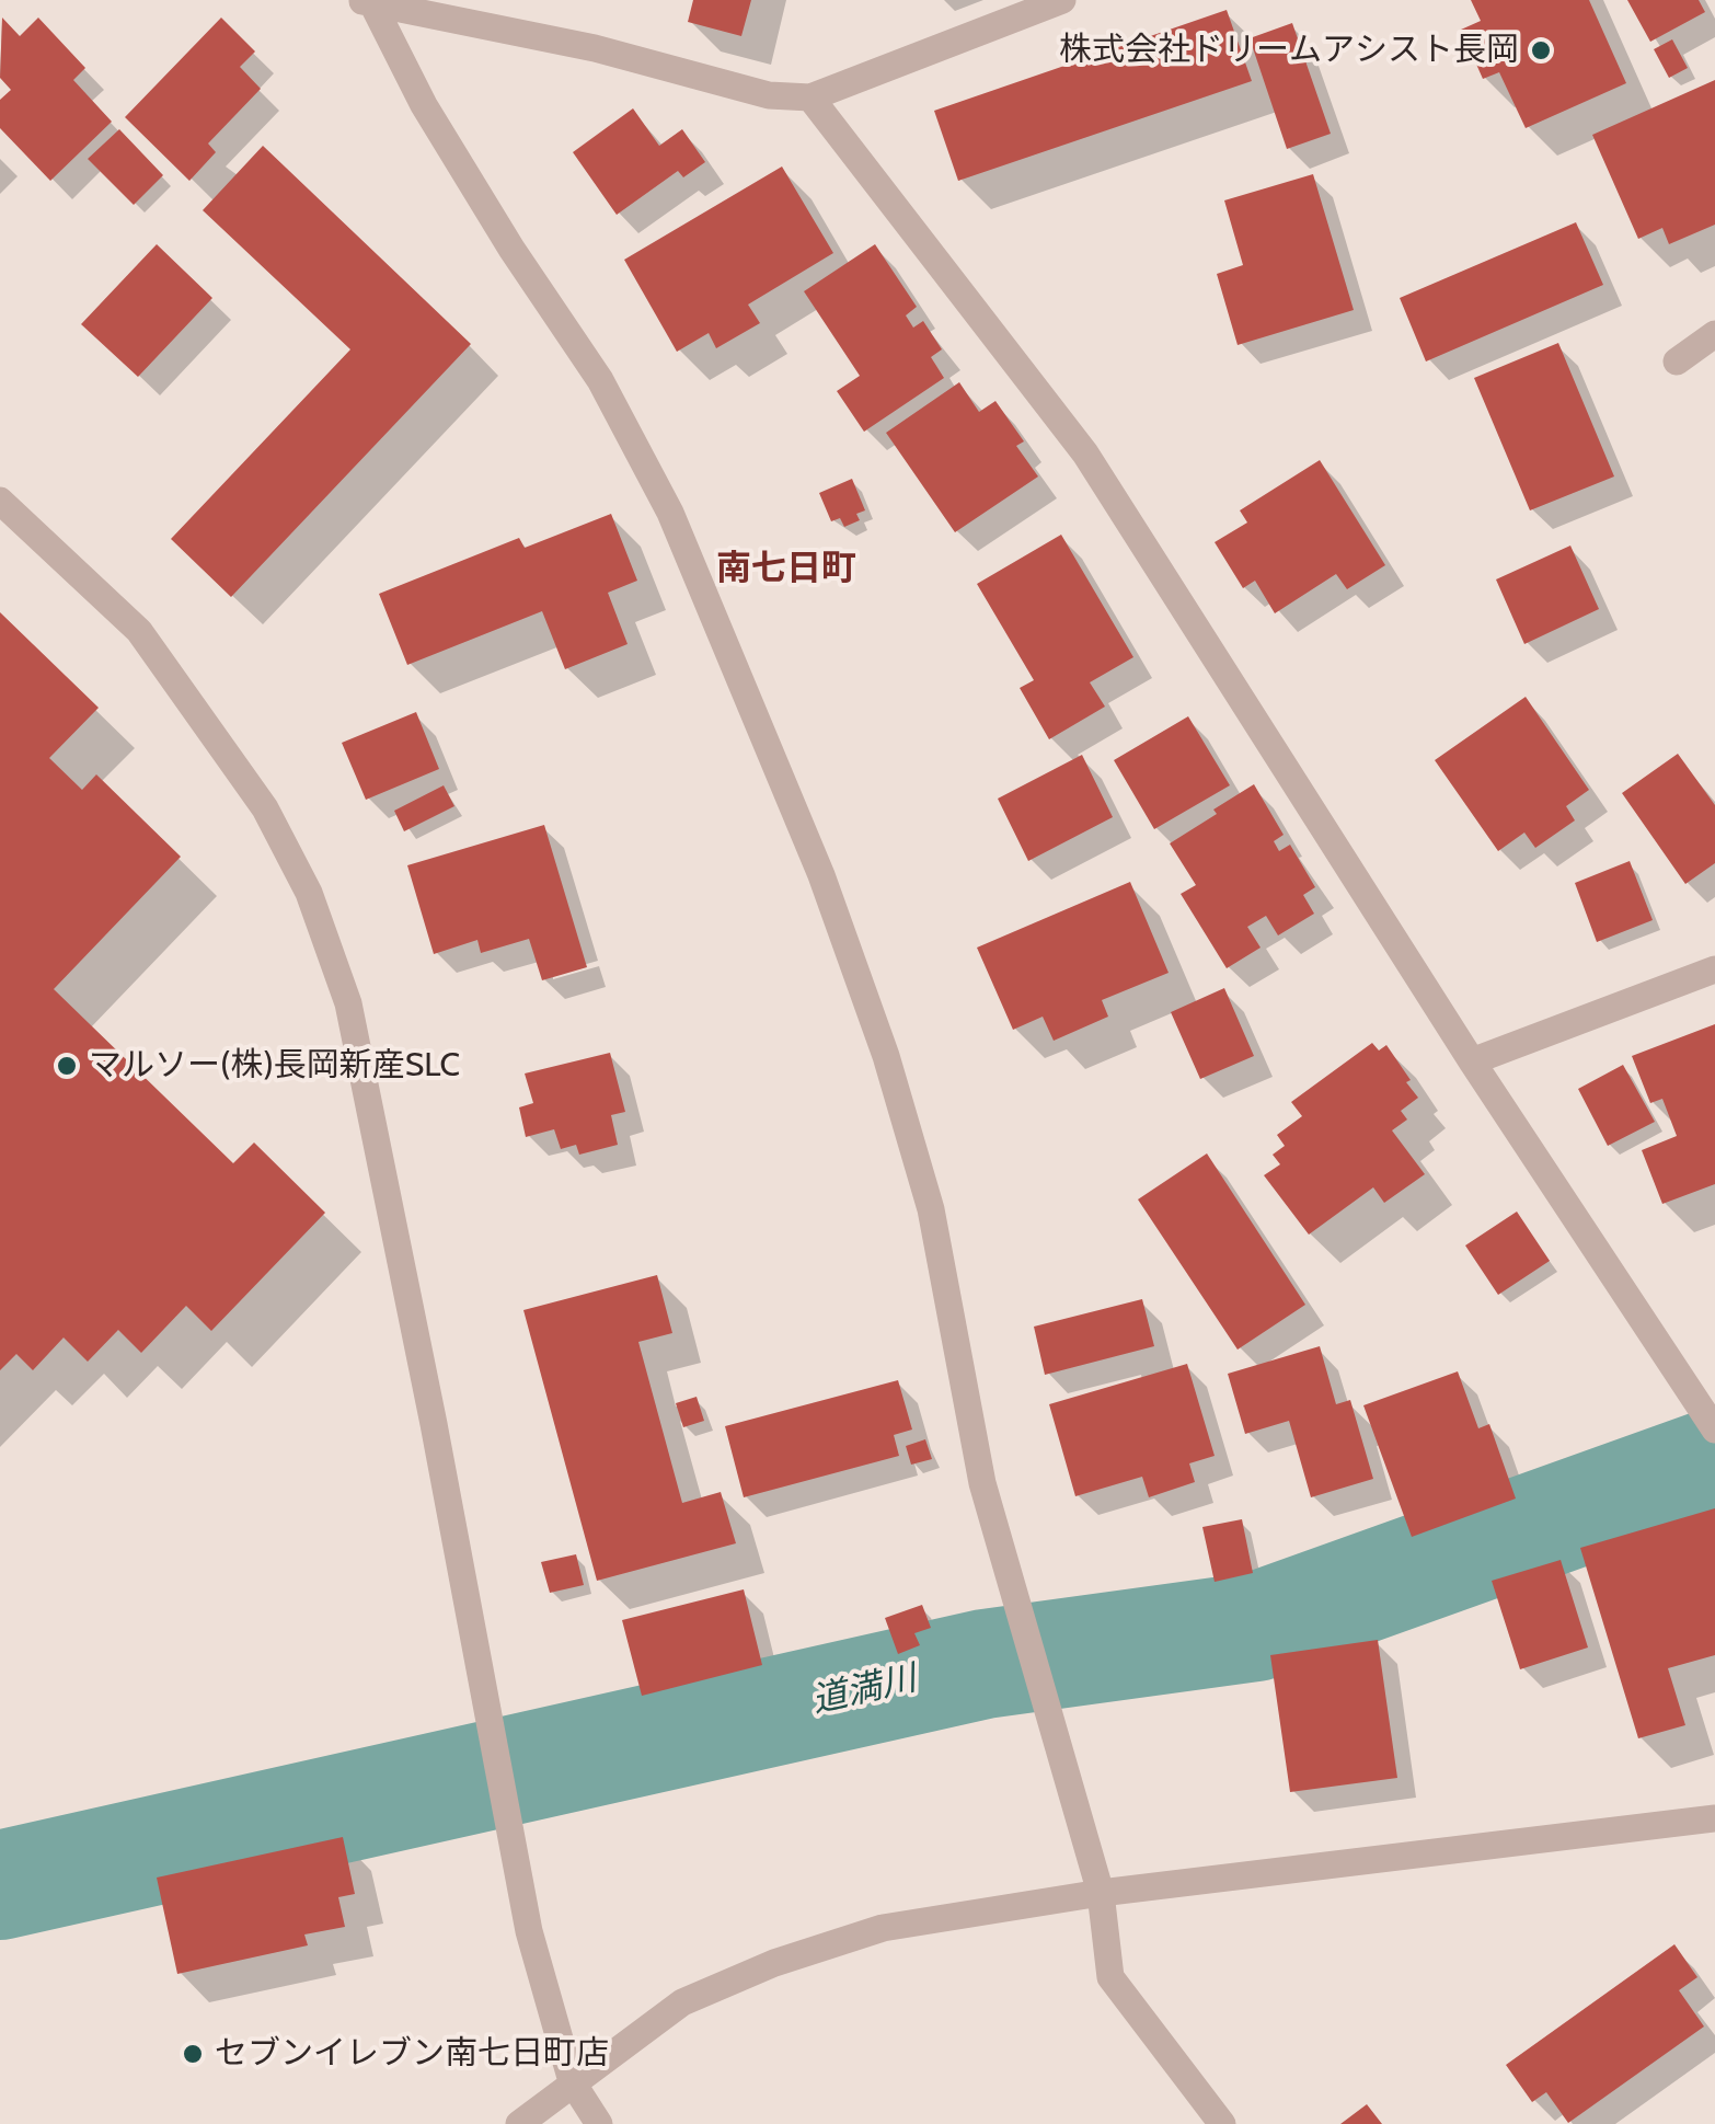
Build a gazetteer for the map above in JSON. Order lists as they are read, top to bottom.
{
  "districts": ["南七日町"],
  "water": ["道満川"],
  "places": ["株式会社ドリームアシスト長岡", "マルソー(株)長岡新産SLC", "セブンイレブン南七日町店"]
}
